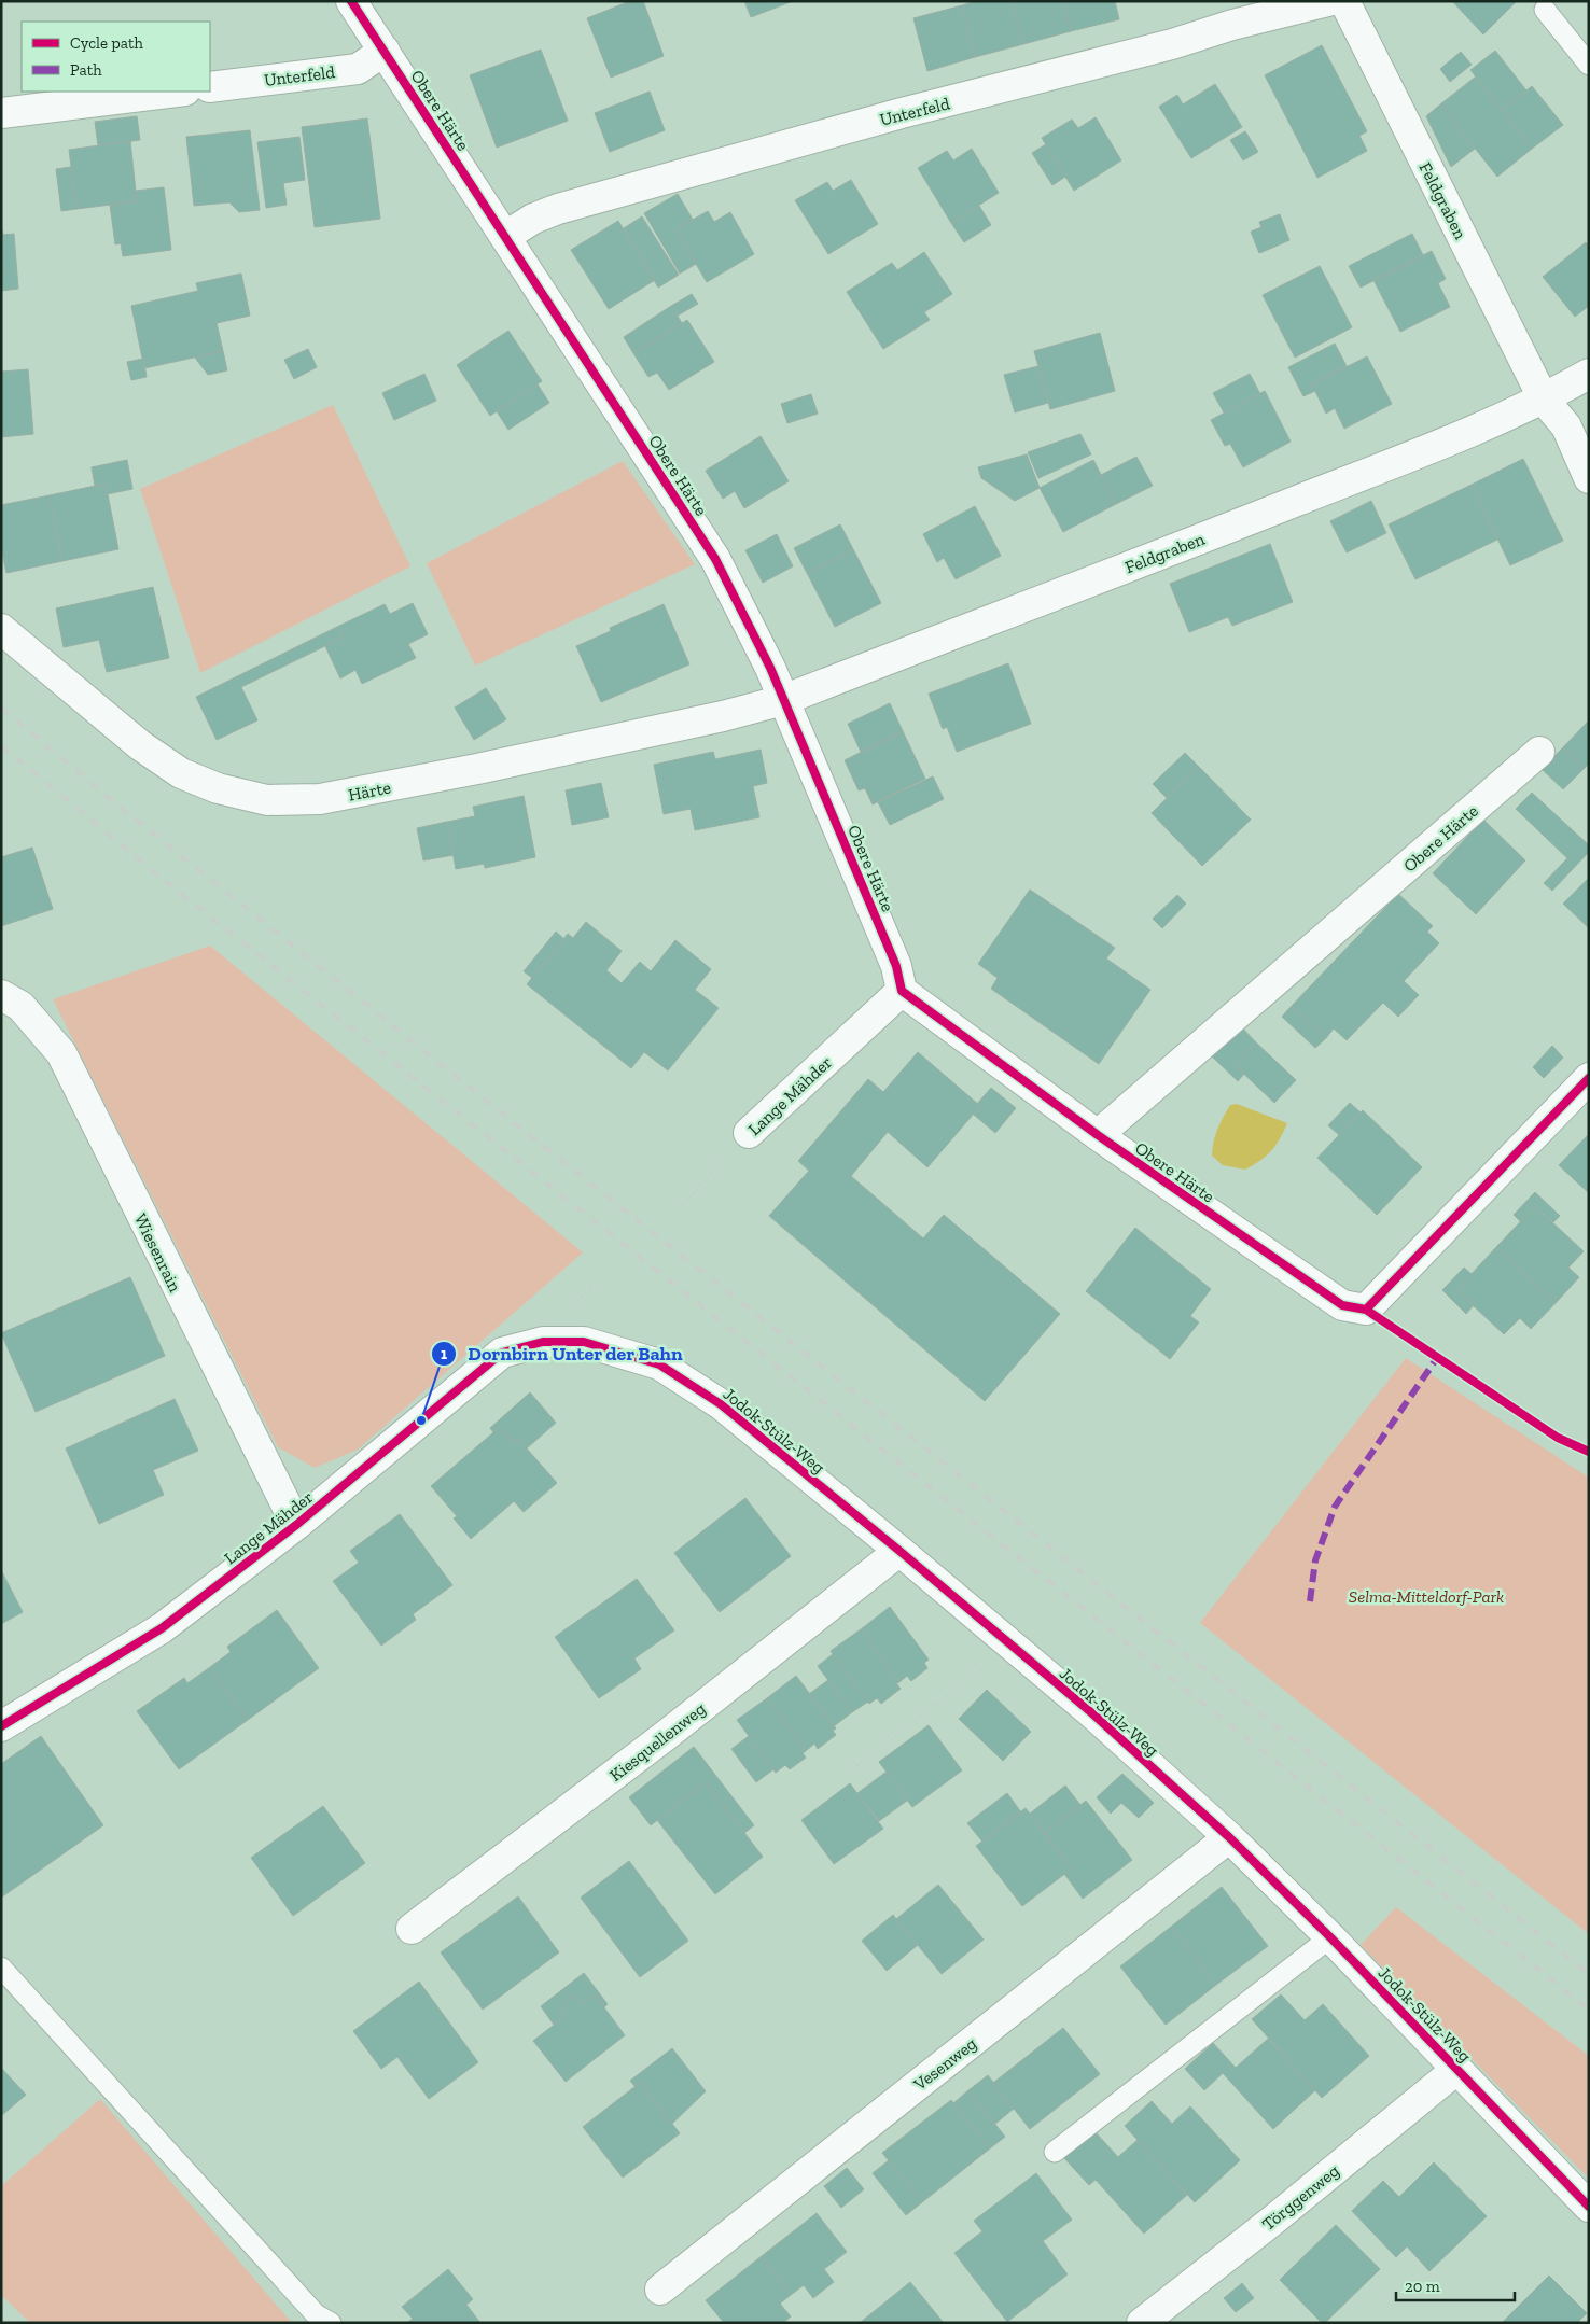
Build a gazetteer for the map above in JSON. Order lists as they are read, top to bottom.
{
  "streets": {
    "street": [
      "Unterfeld",
      "Obere Härte",
      "Feldgraben",
      "Härte",
      "Lange Mähder",
      "Wiesenrain",
      "Jodok-Stülz-Weg",
      "Kiesquellenweg",
      "Vesenweg",
      "Törggenweg"
    ]
  },
  "crossings": [
    ["Unterfeld", "Obere Härte"],
    ["Obere Härte", "Feldgraben"],
    ["Obere Härte", "Härte"],
    ["Obere Härte", "Lange Mähder"],
    ["Feldgraben", "Härte"],
    ["Lange Mähder", "Wiesenrain"],
    ["Lange Mähder", "Jodok-Stülz-Weg"],
    ["Jodok-Stülz-Weg", "Kiesquellenweg"],
    ["Jodok-Stülz-Weg", "Vesenweg"],
    ["Jodok-Stülz-Weg", "Törggenweg"]
  ],
  "parks": ["Selma-Mitteldorf-Park"],
  "places": ["Dornbirn Unter der Bahn"],
  "legend": ["Cycle path", "Path"],
  "scale_bar": "20 m"
}
